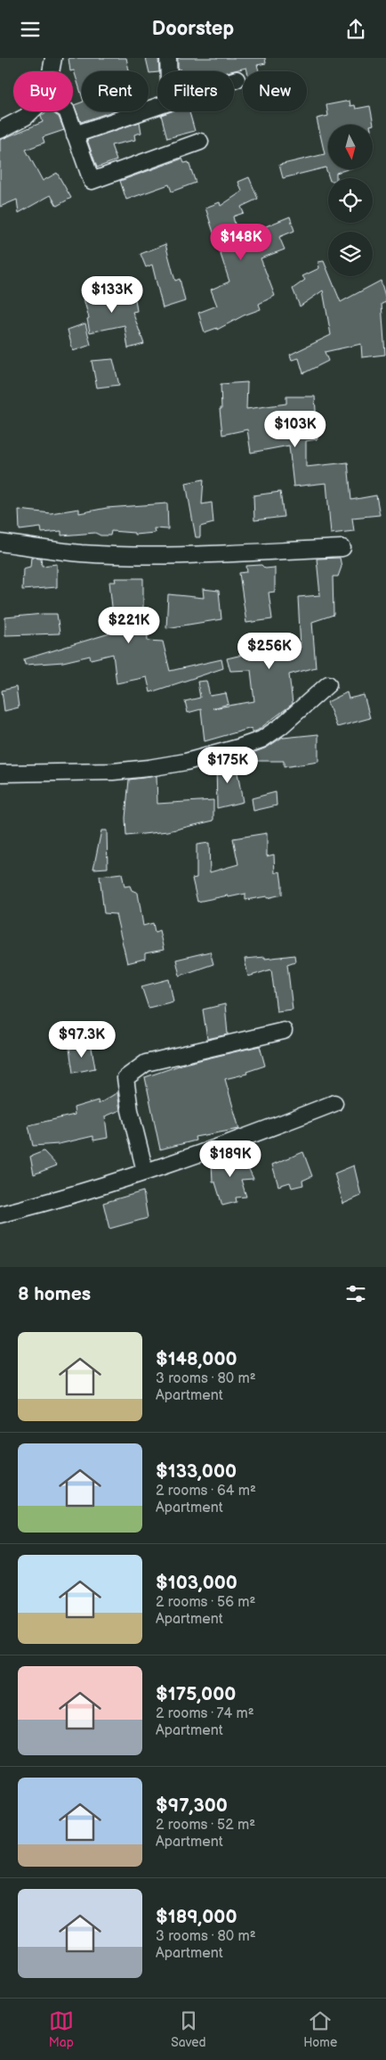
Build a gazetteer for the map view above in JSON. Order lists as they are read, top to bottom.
{
  "north": "bottom",
  "page": {
    "header": "Doorstep",
    "chip": [
      "Buy",
      "Rent",
      "Filters",
      "New"
    ],
    "price": [
      "$148K",
      "$133K",
      "$103K",
      "$221K",
      "$256K",
      "$175K",
      "$97.3K",
      "$189K"
    ],
    "heading": "8 homes",
    "list": [
      {
        "name": "$148,000",
        "note": "3 rooms · 80 m² · Apartment"
      },
      {
        "name": "$133,000",
        "note": "2 rooms · 64 m² · Apartment"
      },
      {
        "name": "$103,000",
        "note": "2 rooms · 56 m² · Apartment"
      },
      {
        "name": "$175,000",
        "note": "2 rooms · 74 m² · Apartment"
      },
      {
        "name": "$97,300",
        "note": "2 rooms · 52 m² · Apartment"
      },
      {
        "name": "$189,000",
        "note": "3 rooms · 80 m² · Apartment"
      }
    ],
    "tabs": ["Map", "Saved", "Home"]
  }
}
